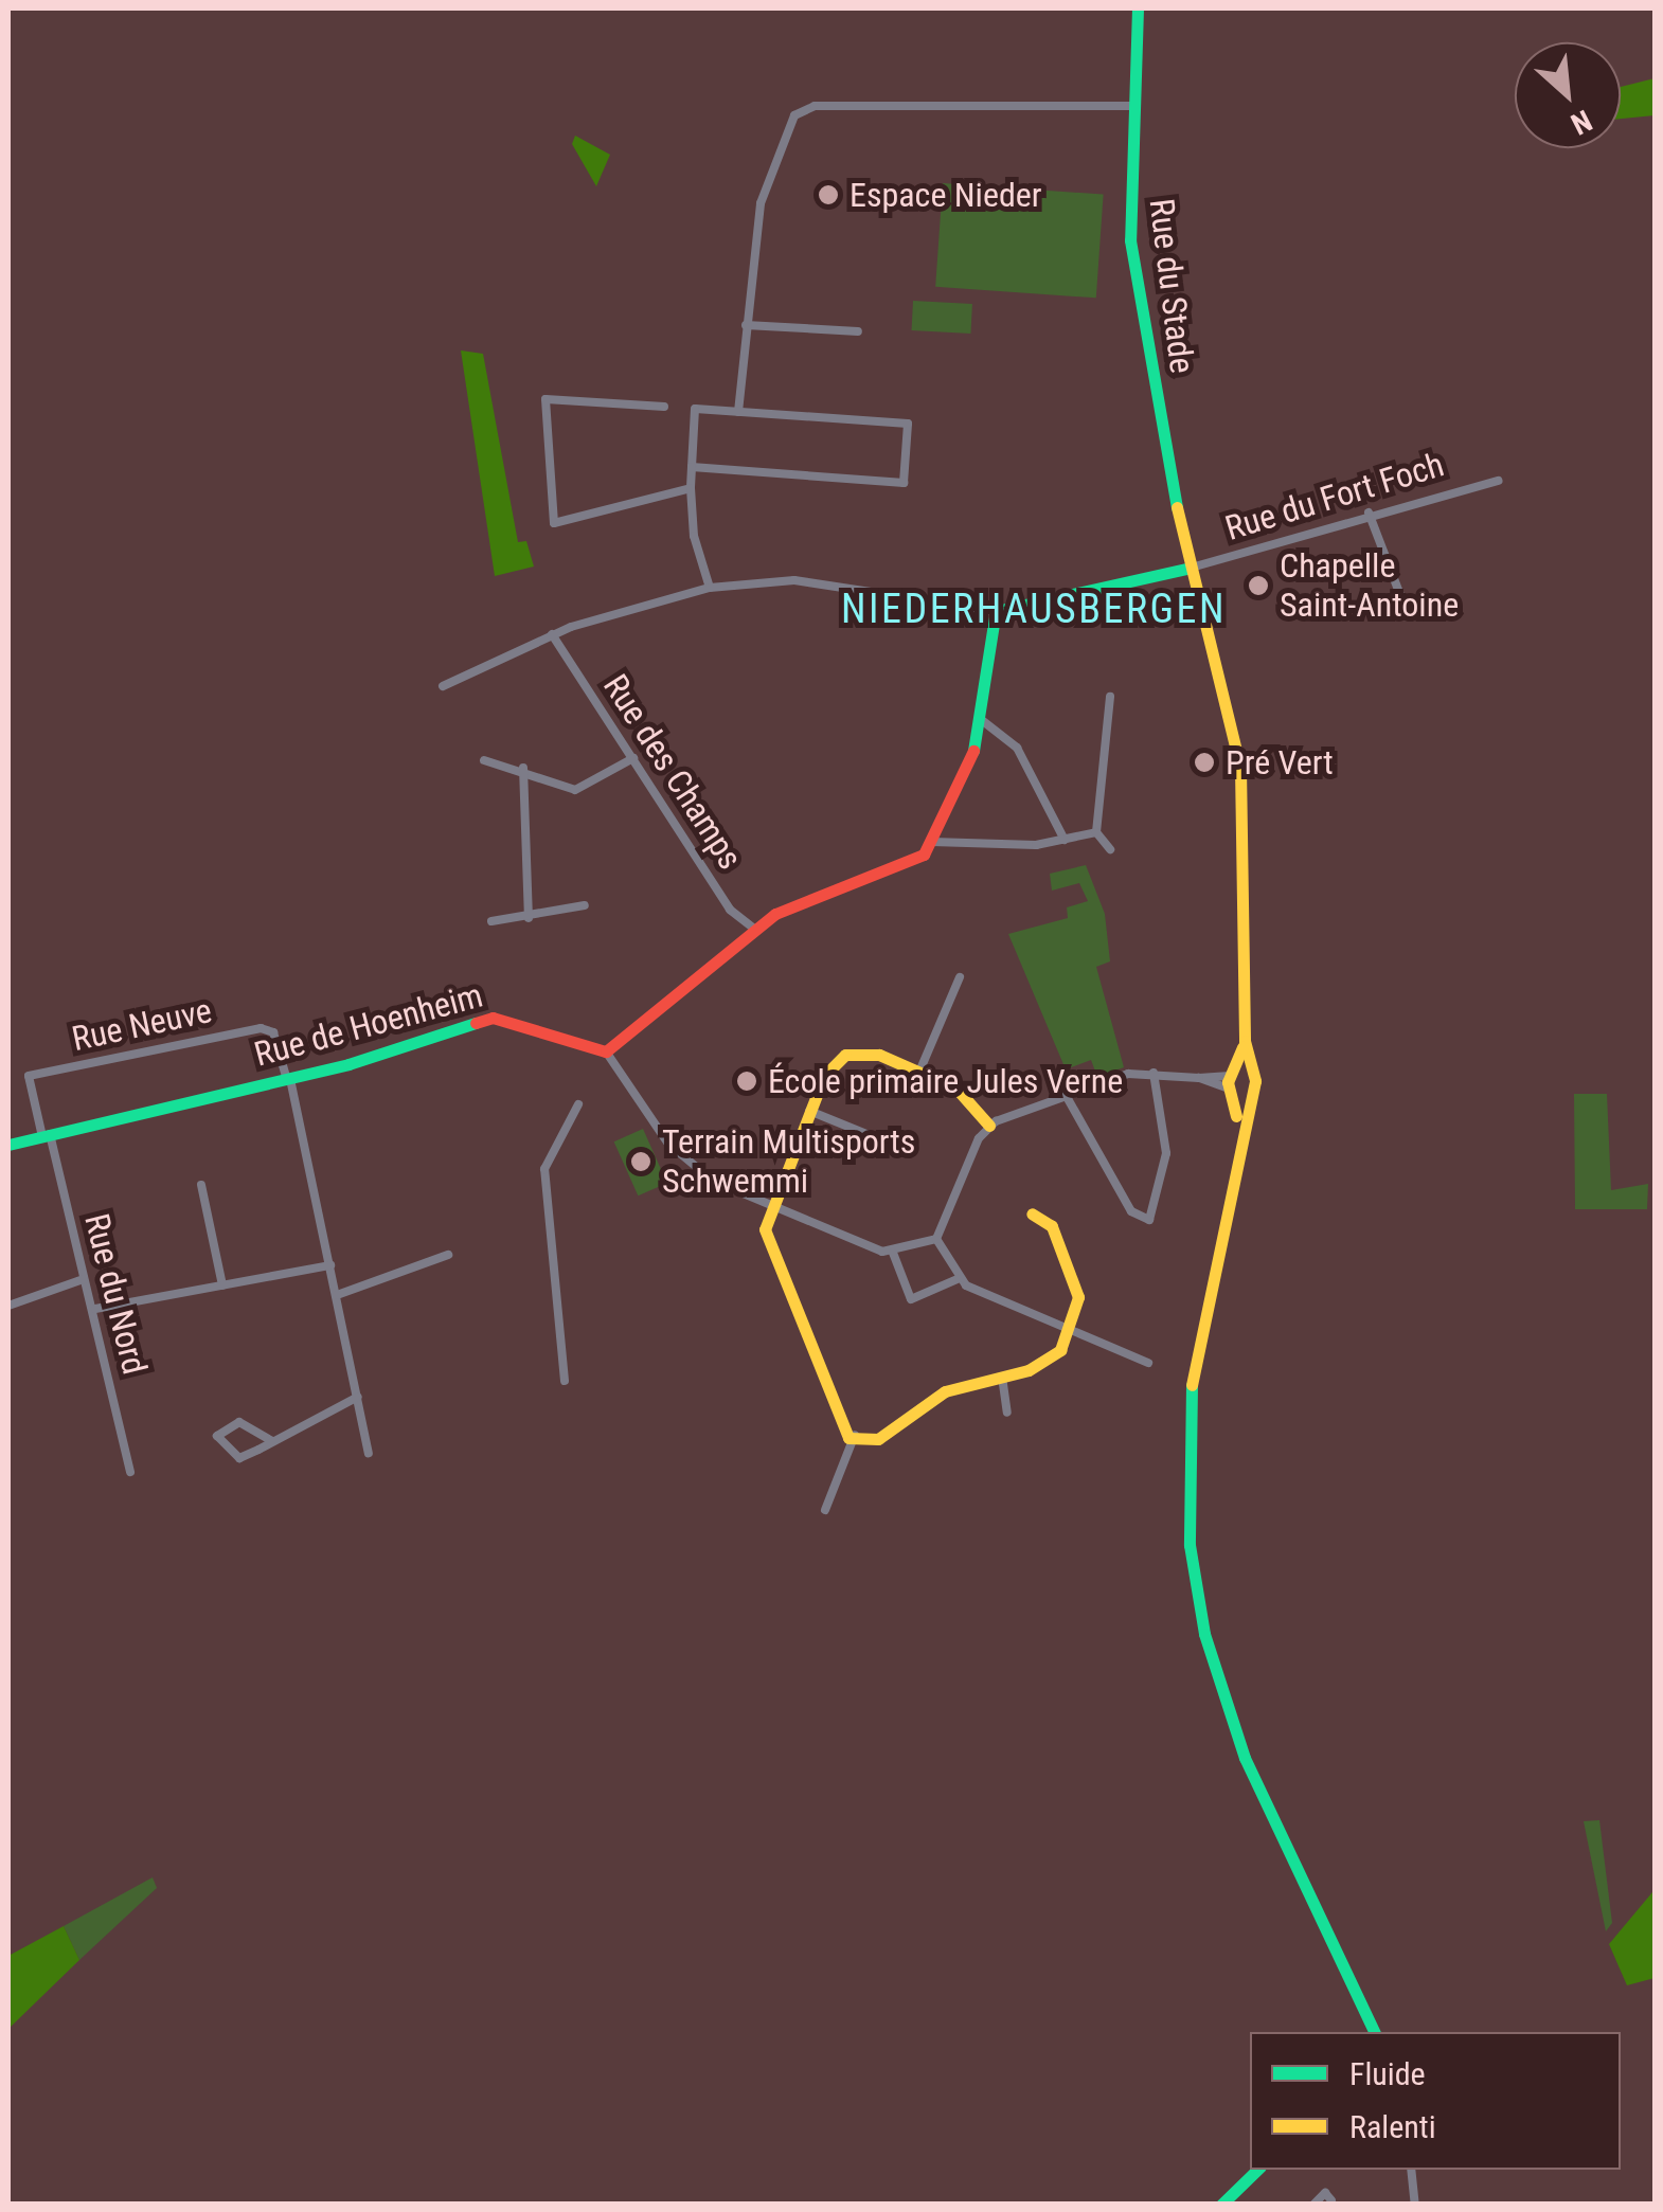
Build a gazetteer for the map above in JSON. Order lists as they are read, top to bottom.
{
  "streets": {
    "street": [
      "Rue du Stade",
      "Rue du Fort Foch",
      "Rue des Champs",
      "Rue Neuve",
      "Rue de Hoenheim",
      "Rue du Nord"
    ]
  },
  "crossings": [
    ["Rue du Stade", "Rue du Fort Foch"],
    ["Rue Neuve", "Rue de Hoenheim"],
    ["Rue Neuve", "Rue du Nord"],
    ["Rue de Hoenheim", "Rue du Nord"]
  ],
  "districts": ["NIEDERHAUSBERGEN"],
  "places": [
    "Espace Nieder",
    "Chapelle Saint-Antoine",
    "Pré Vert",
    "École primaire Jules Verne",
    "Terrain Multisports Schwemmi"
  ],
  "legend": ["Fluide", "Ralenti"],
  "north": "bottom right"
}
